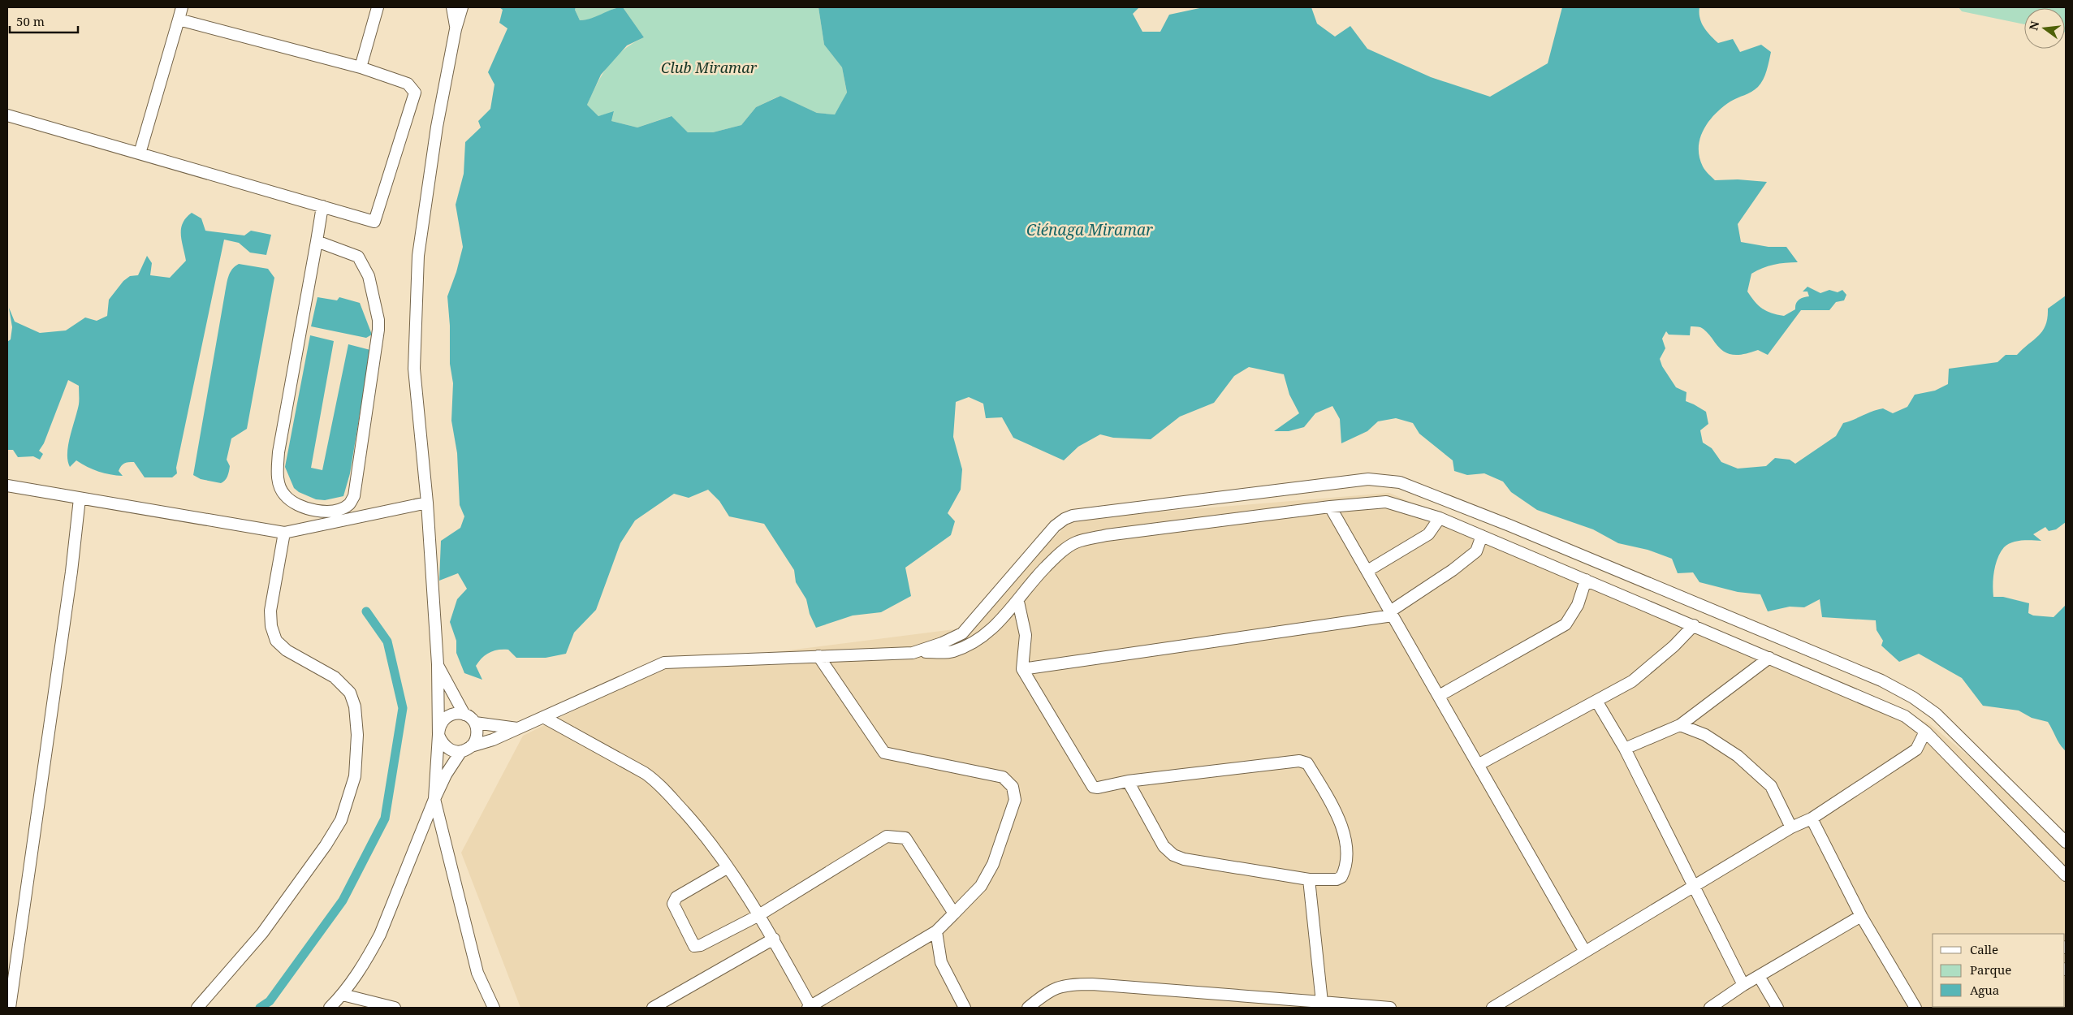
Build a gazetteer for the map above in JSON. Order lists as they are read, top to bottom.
{
  "water": ["Ciénaga Miramar"],
  "parks": ["Club Miramar"],
  "legend": ["Calle", "Parque", "Agua"],
  "scale_bar": "50 m",
  "north": "left"
}
